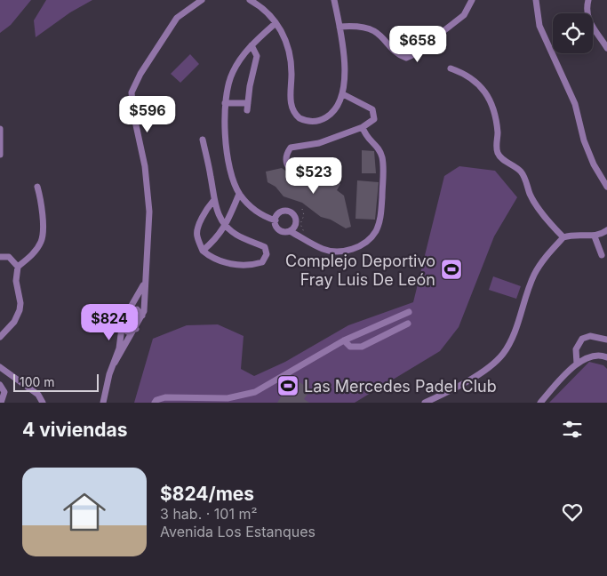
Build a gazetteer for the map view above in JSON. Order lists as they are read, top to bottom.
{
  "places": {
    "sports": ["Complejo Deportivo Fray Luis De León", "Las Mercedes Padel Club"]
  },
  "scale_bar": "100 m",
  "page": {
    "price": [
      "$658",
      "$596",
      "$523",
      "$824"
    ],
    "scale": "100 m",
    "heading": "4 viviendas",
    "list": [
      {
        "name": "$824/mes",
        "note": "3 hab. · 101 m² · Avenida Los Estanques"
      }
    ]
  }
}
